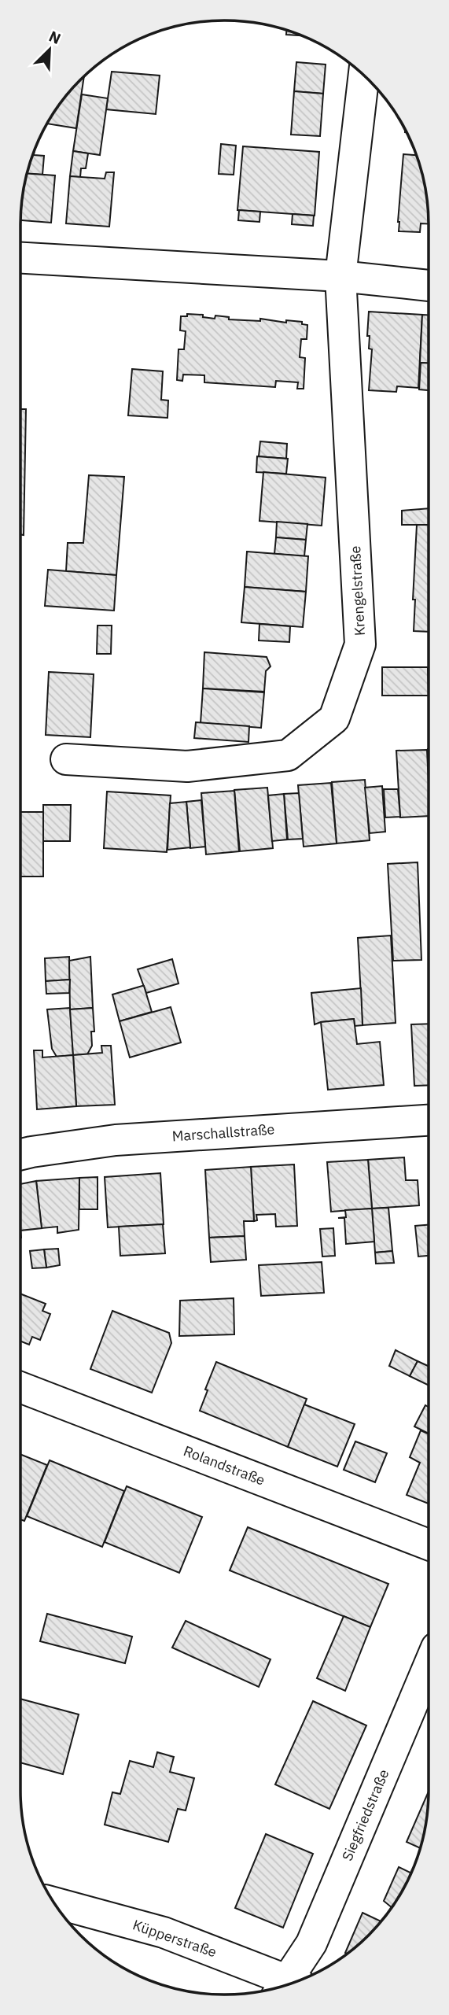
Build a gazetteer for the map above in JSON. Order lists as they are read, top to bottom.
{
  "streets": {
    "street": [
      "Krengelstraße",
      "Marschallstraße",
      "Rolandstraße",
      "Siegfriedstraße",
      "Küpperstraße"
    ]
  },
  "north": "top right"
}
